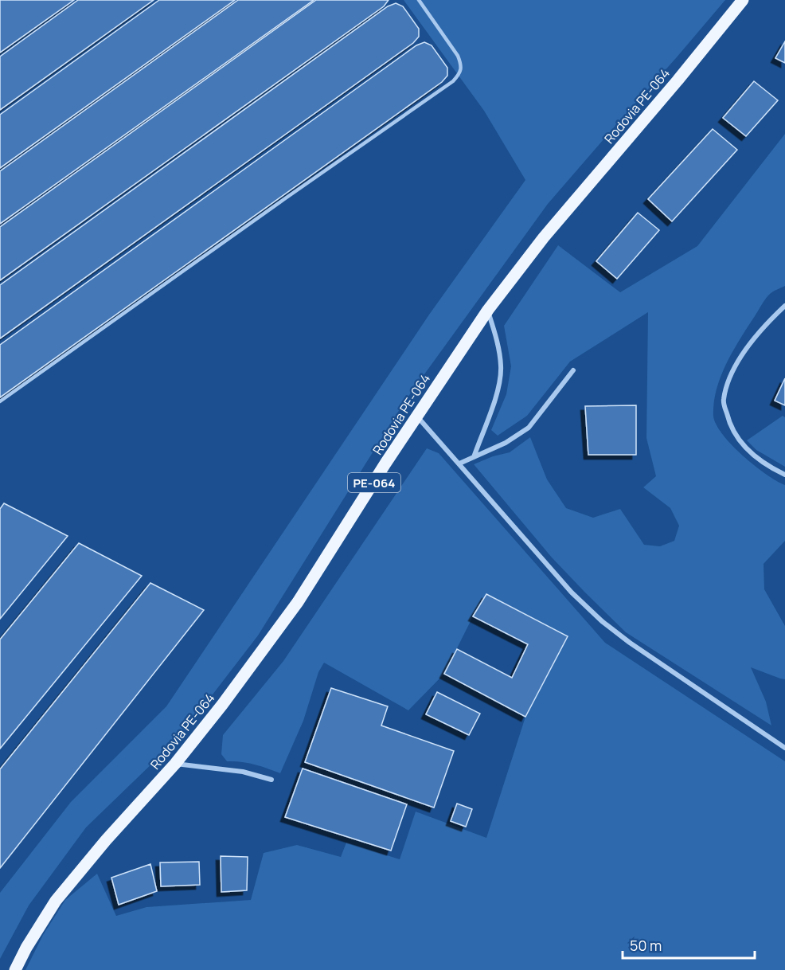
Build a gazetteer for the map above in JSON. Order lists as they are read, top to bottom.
{
  "streets": {
    "main road": ["Rodovia PE-064", "PE-064"]
  },
  "scale_bar": "50 m"
}
